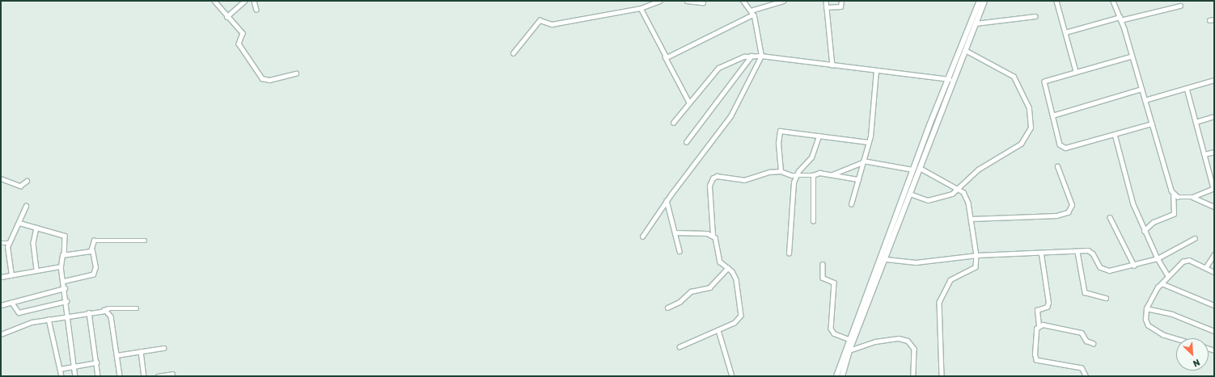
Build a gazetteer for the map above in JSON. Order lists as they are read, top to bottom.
{
  "north": "bottom right"
}
